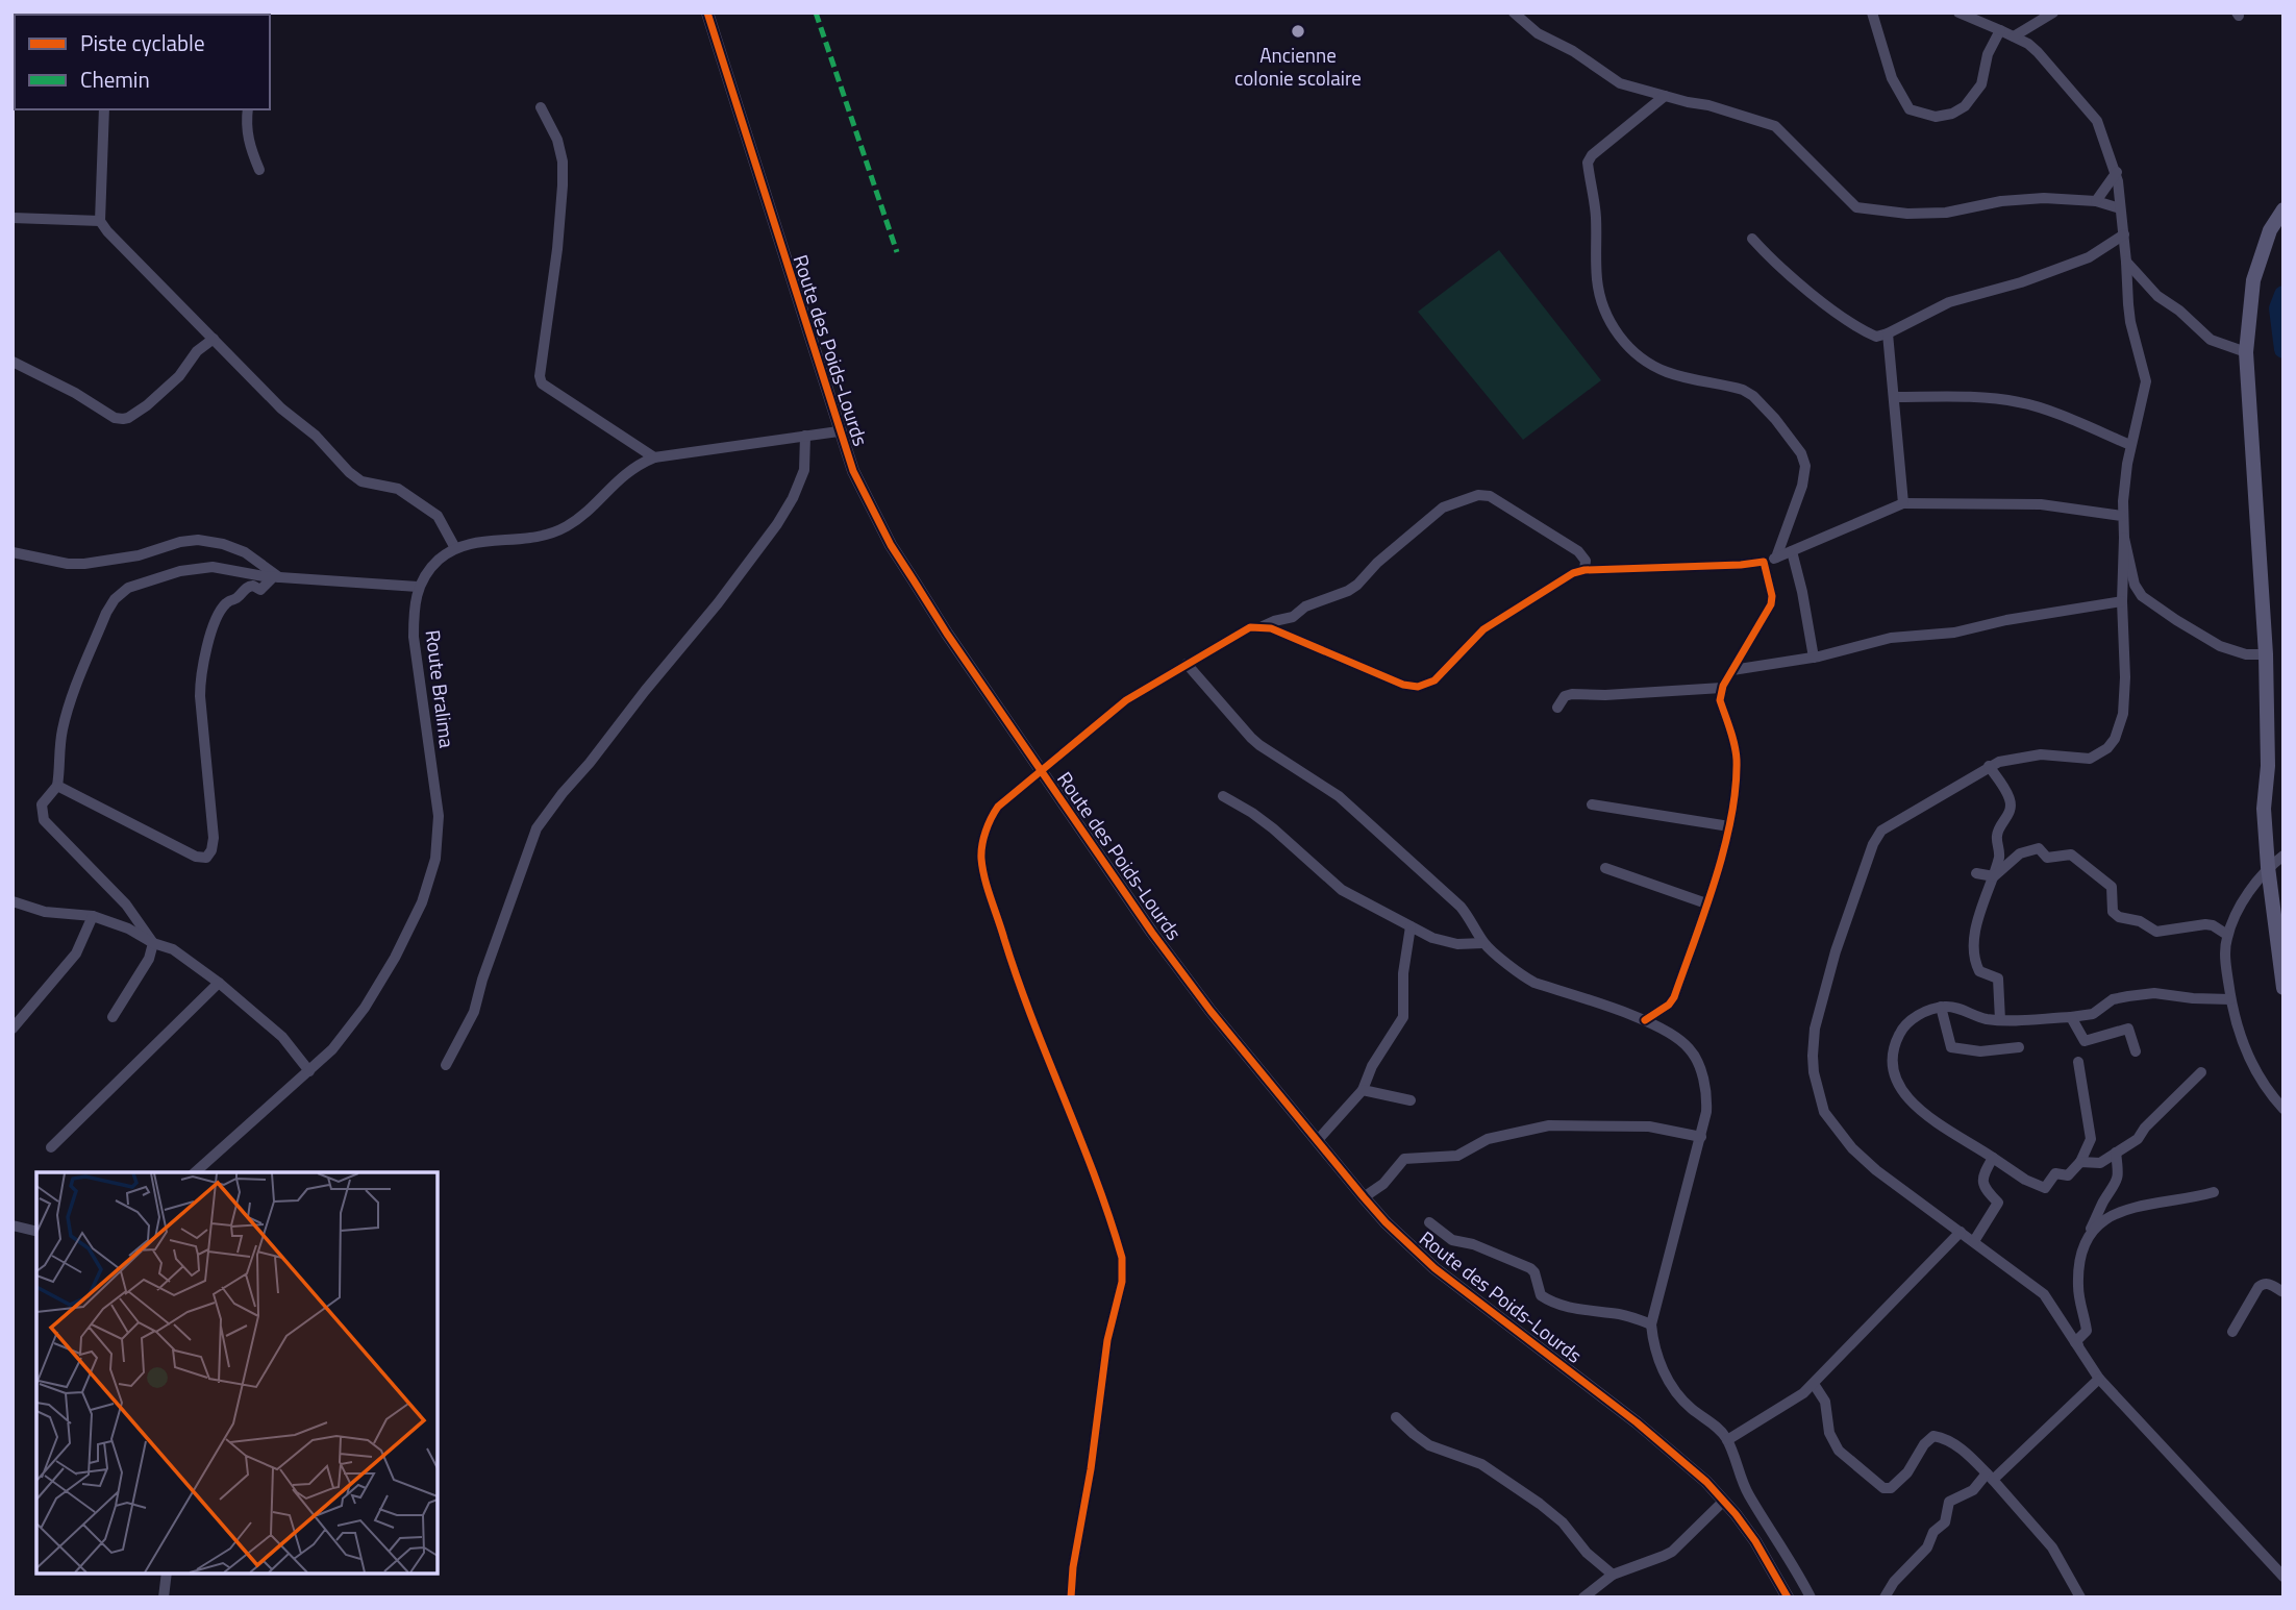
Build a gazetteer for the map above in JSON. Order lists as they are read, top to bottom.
{
  "streets": {
    "street": ["Route des Poids-Lourds", "Route Bralima"]
  },
  "places": ["Ancienne colonie scolaire"],
  "legend": ["Piste cyclable", "Chemin"]
}
